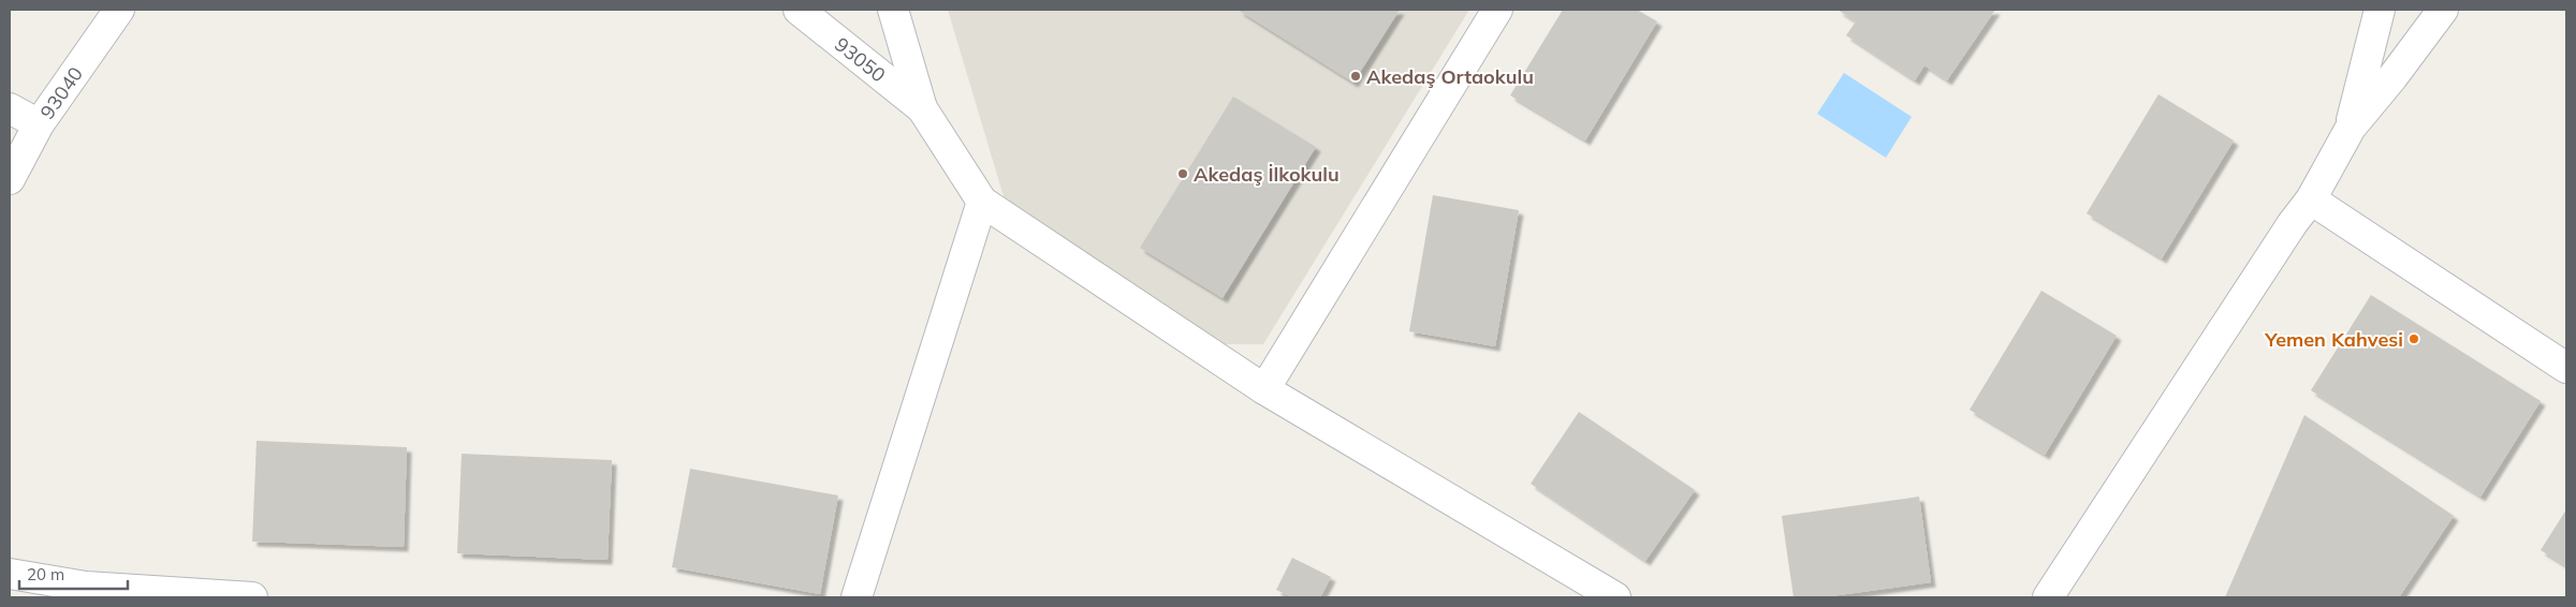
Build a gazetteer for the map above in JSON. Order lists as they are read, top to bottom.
{
  "streets": {
    "street": ["93050", "93040"]
  },
  "places": ["Akedaş Ortaokulu", "Akedaş İlkokulu", "Yemen Kahvesi"],
  "scale_bar": "20 m"
}
